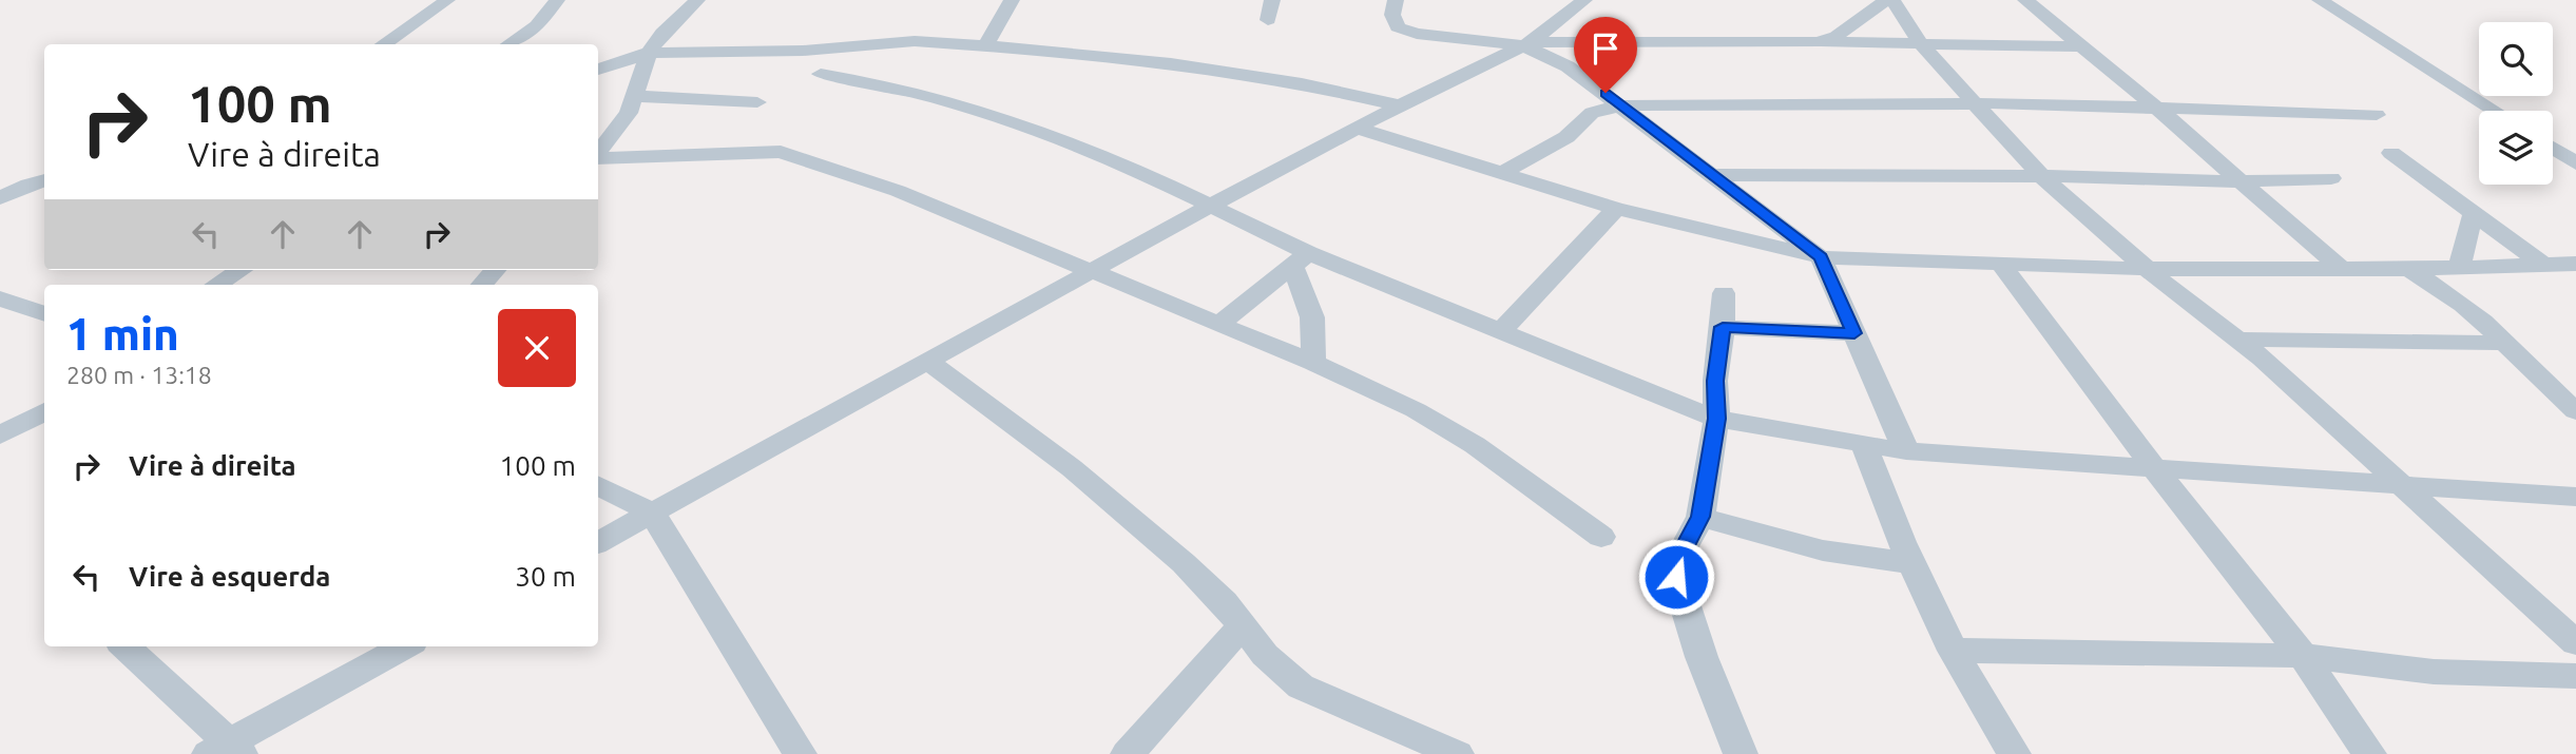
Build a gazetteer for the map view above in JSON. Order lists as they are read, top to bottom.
{
  "page": {
    "turn": ["100 m", "Vire à direita"],
    "heading": ["1 min", "280 m · 13:18"],
    "list": [
      {
        "name": "Vire à direita",
        "value": "100 m"
      },
      {
        "name": "Vire à esquerda",
        "value": "30 m"
      }
    ]
  }
}
